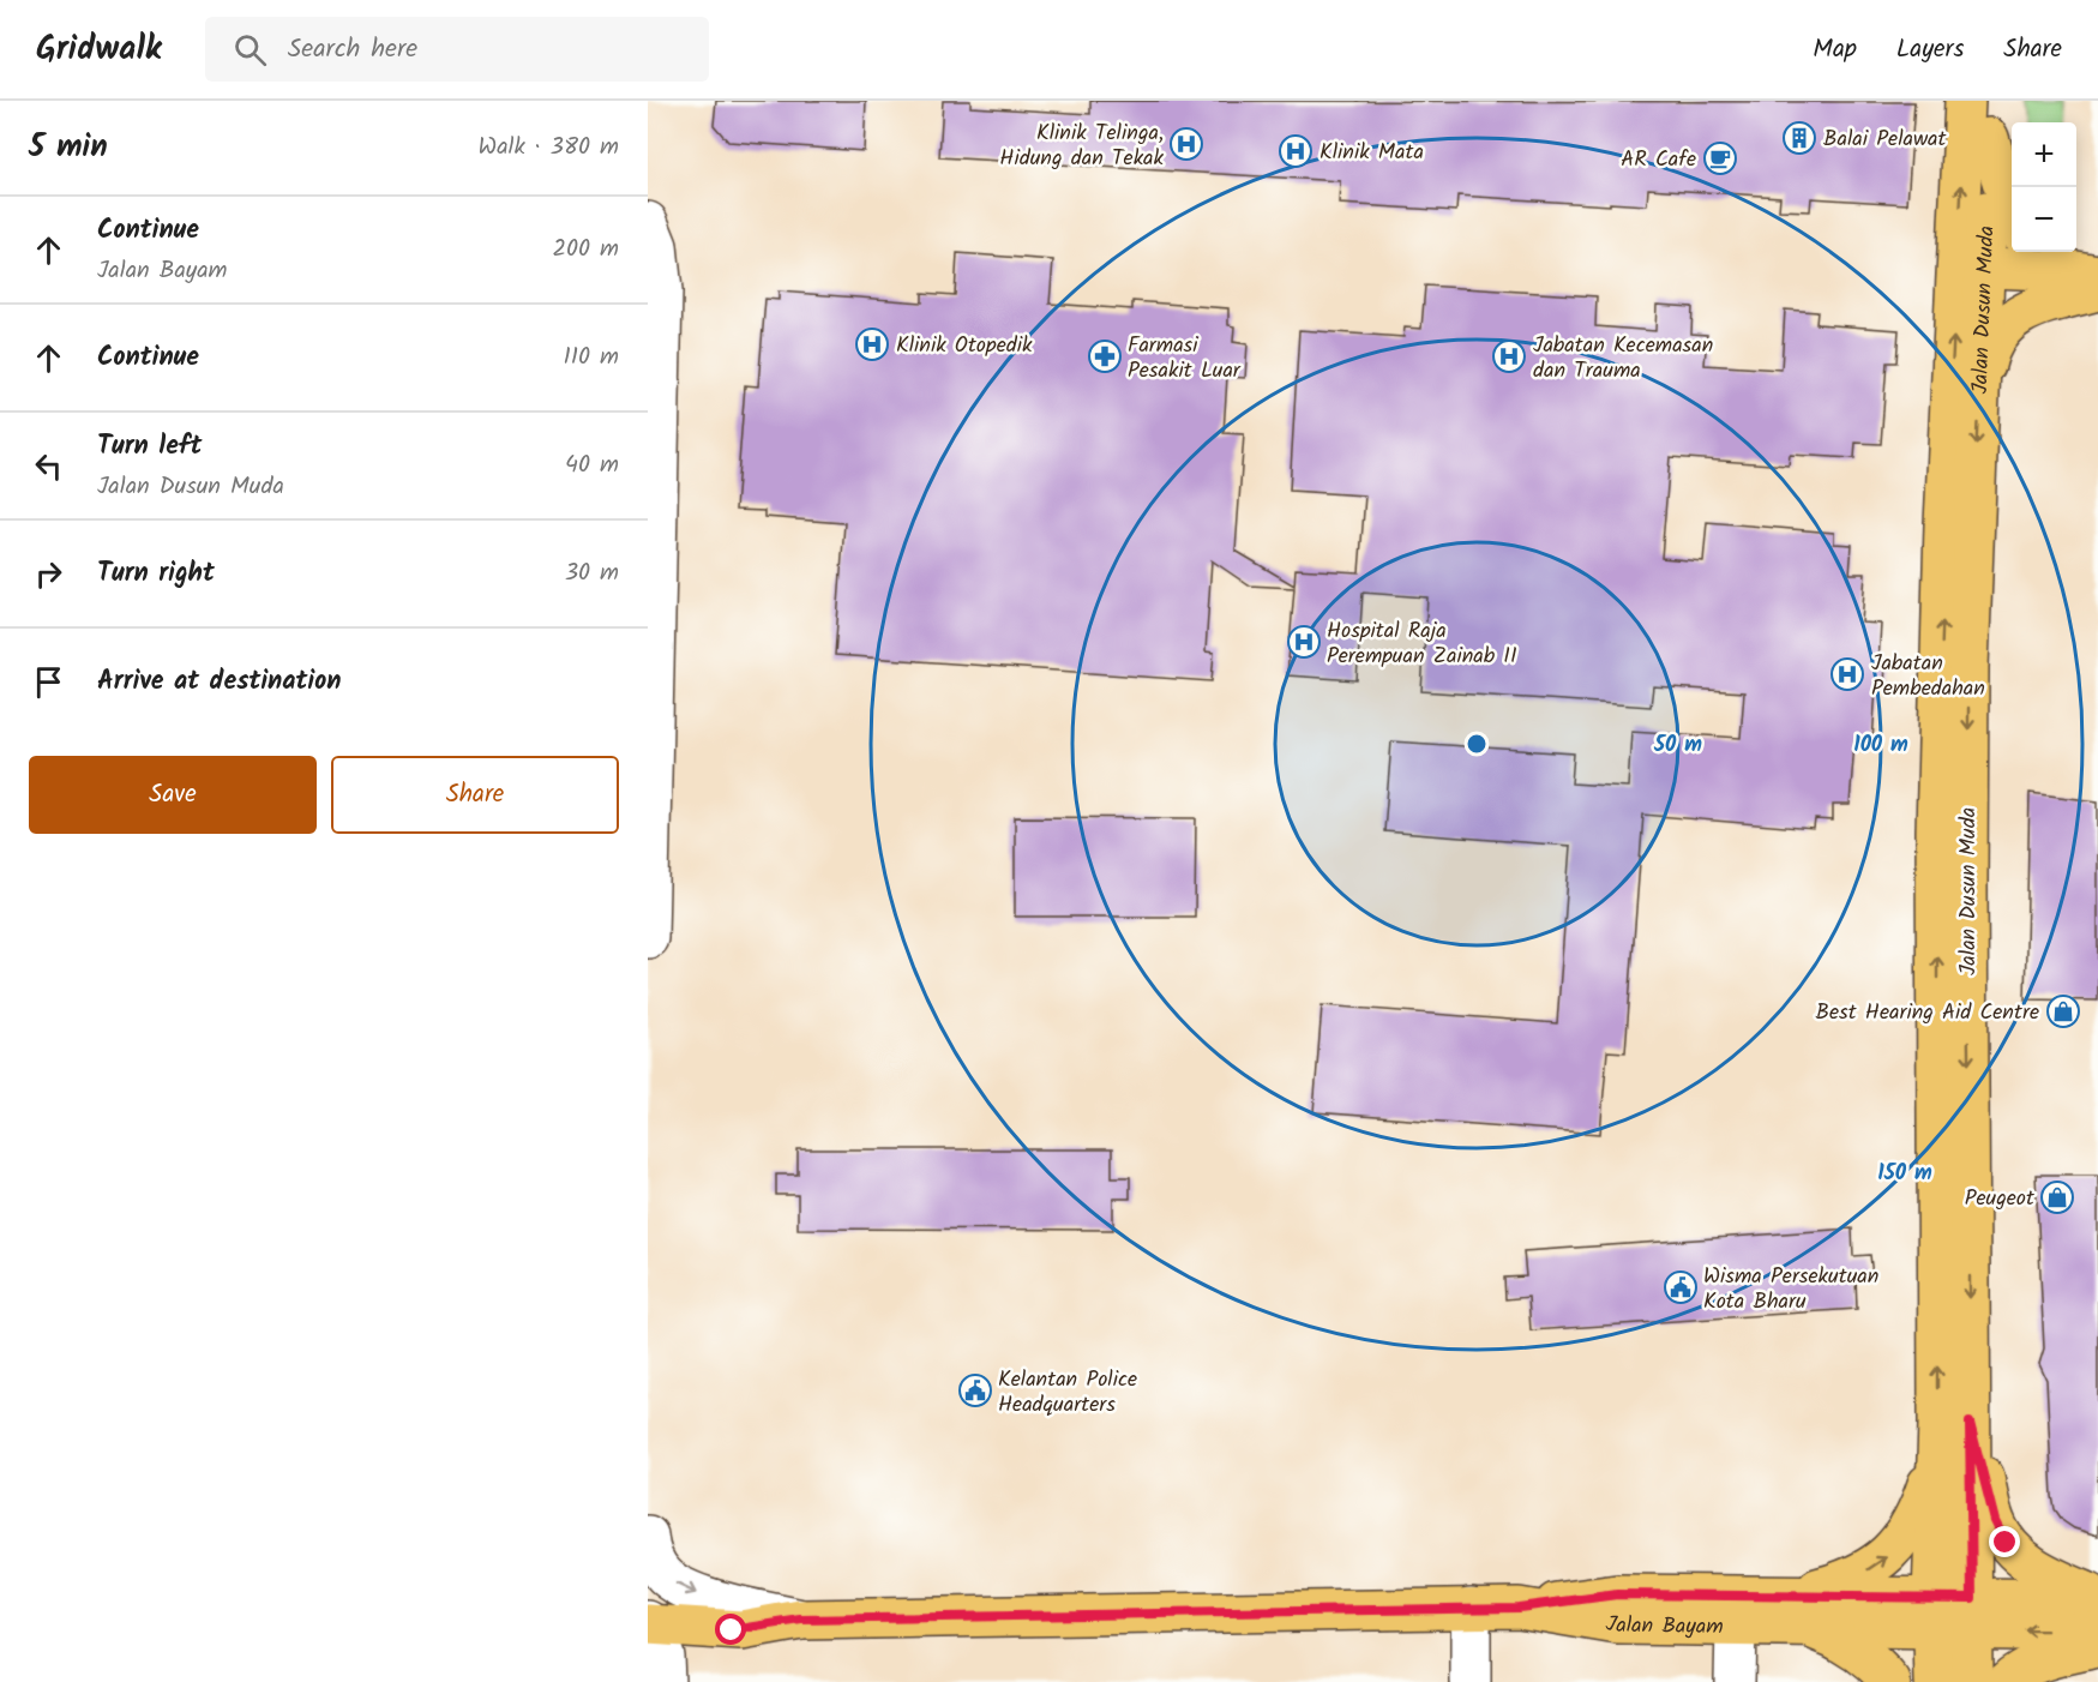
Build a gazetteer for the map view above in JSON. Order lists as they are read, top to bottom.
{
  "streets": {
    "main road": ["Jalan Dusun Muda", "Jalan Bayam"]
  },
  "places": {
    "building": ["Balai Pelawat"],
    "hospital": [
      "Klinik Telinga, Hidung dan Tekak",
      "Klinik Mata",
      "Klinik Otopedik",
      "Jabatan Kecemasan dan Trauma",
      "Hospital Raja Perempuan Zainab II",
      "Jabatan Pembedahan"
    ],
    "cafe": ["AR Cafe"],
    "pharmacy": ["Farmasi Pesakit Luar"],
    "shop": ["Best Hearing Aid Centre", "Peugeot"],
    "public building": ["Wisma Persekutuan Kota Bharu", "Kelantan Police Headquarters"]
  },
  "page": {
    "header": "Gridwalk",
    "search": "Search here",
    "nav": ["Map", "Layers", "Share"],
    "heading": ["5 min", "Walk · 380 m"],
    "map_buttons": ["+", "−"],
    "list": [
      ["Continue", "Jalan Bayam", "200 m"],
      ["Continue", "110 m"],
      ["Turn left", "Jalan Dusun Muda", "40 m"],
      ["Turn right", "30 m"],
      "Arrive at destination"
    ],
    "buttons": ["Save", "Share"]
  },
  "rings": ["50 m", "100 m", "150 m"]
}
